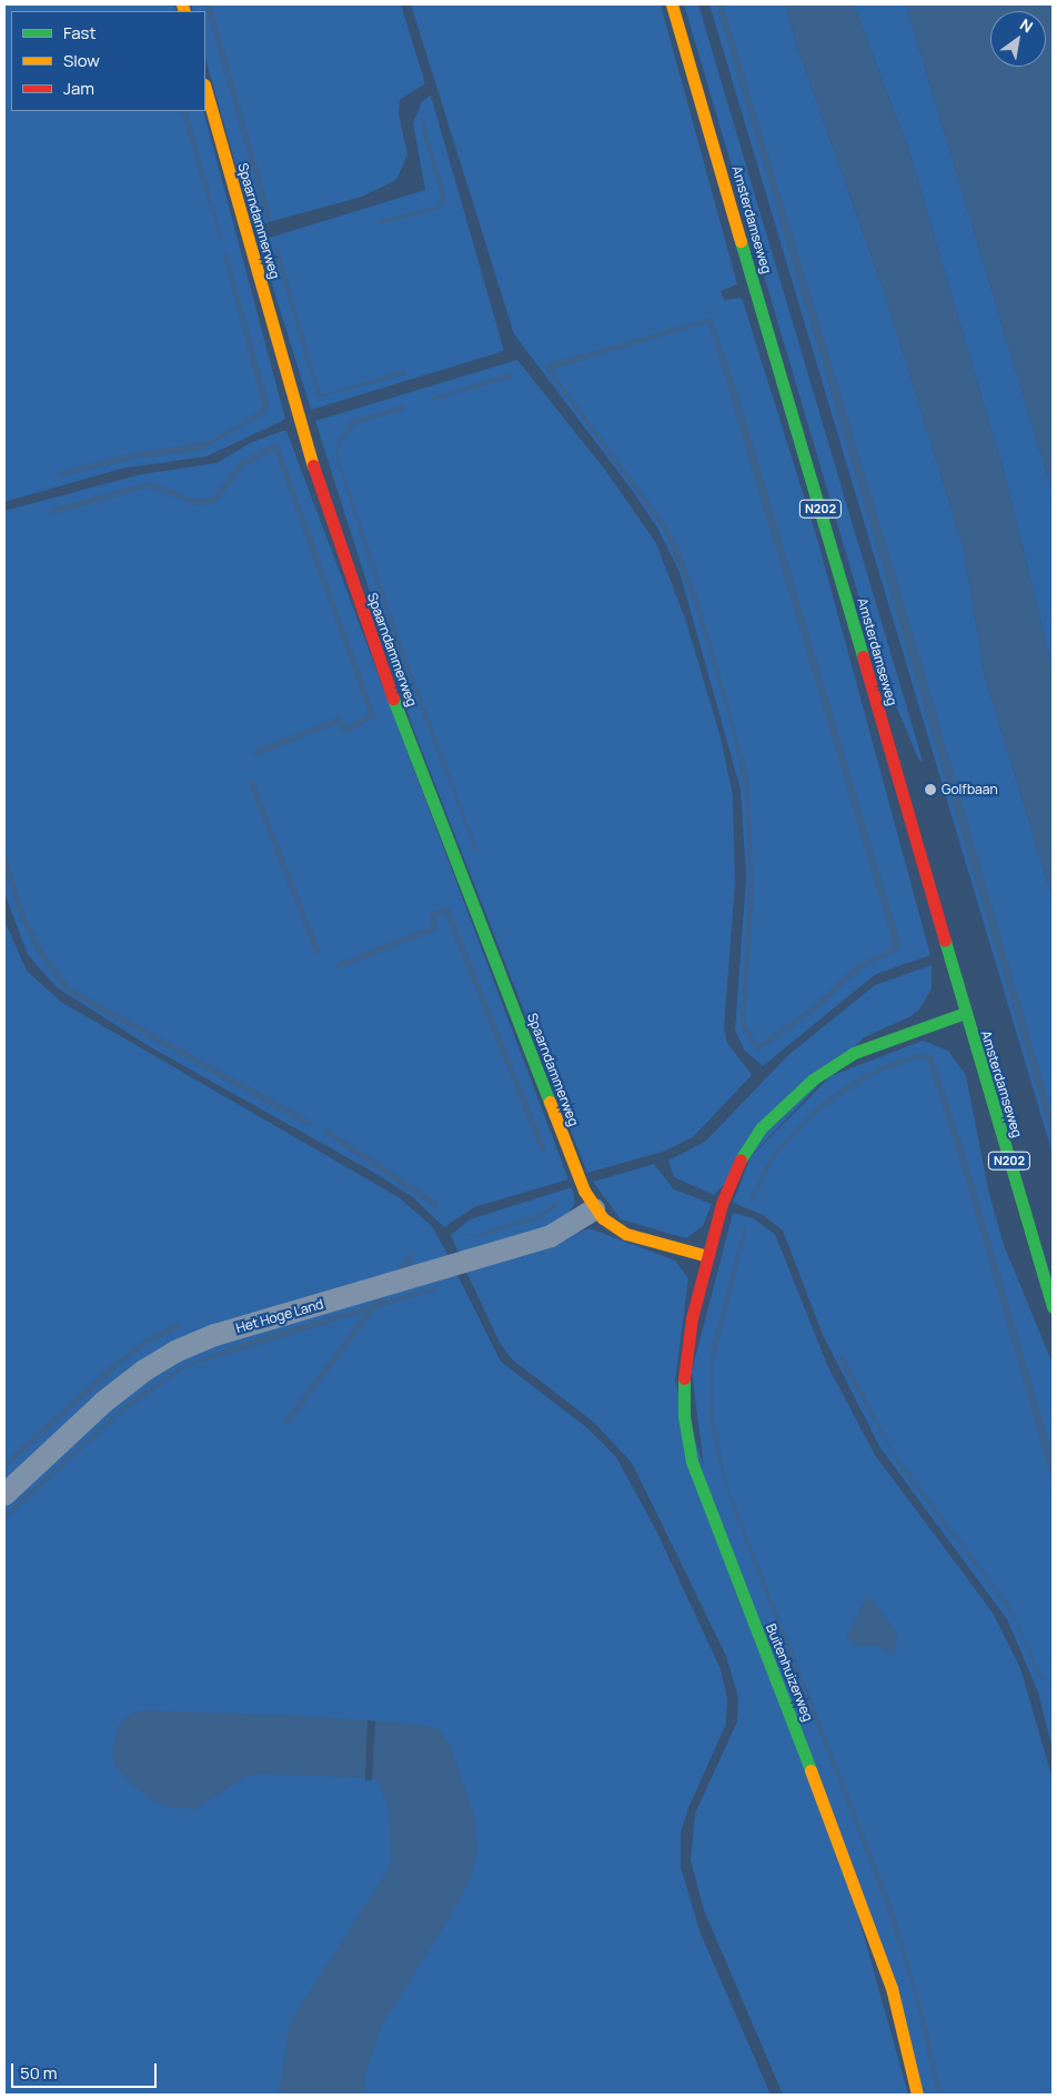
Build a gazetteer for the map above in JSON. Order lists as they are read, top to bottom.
{
  "streets": {
    "street": [
      "Amsterdamseweg",
      "Spaarndammerweg",
      "N202",
      "Het Hoge Land",
      "Buitenhuizerweg"
    ]
  },
  "crossings": [
    ["Amsterdamseweg", "Buitenhuizerweg"],
    ["Spaarndammerweg", "Het Hoge Land"]
  ],
  "places": ["Golfbaan"],
  "legend": ["Fast", "Slow", "Jam"],
  "scale_bar": "50 m",
  "north": "top right"
}
